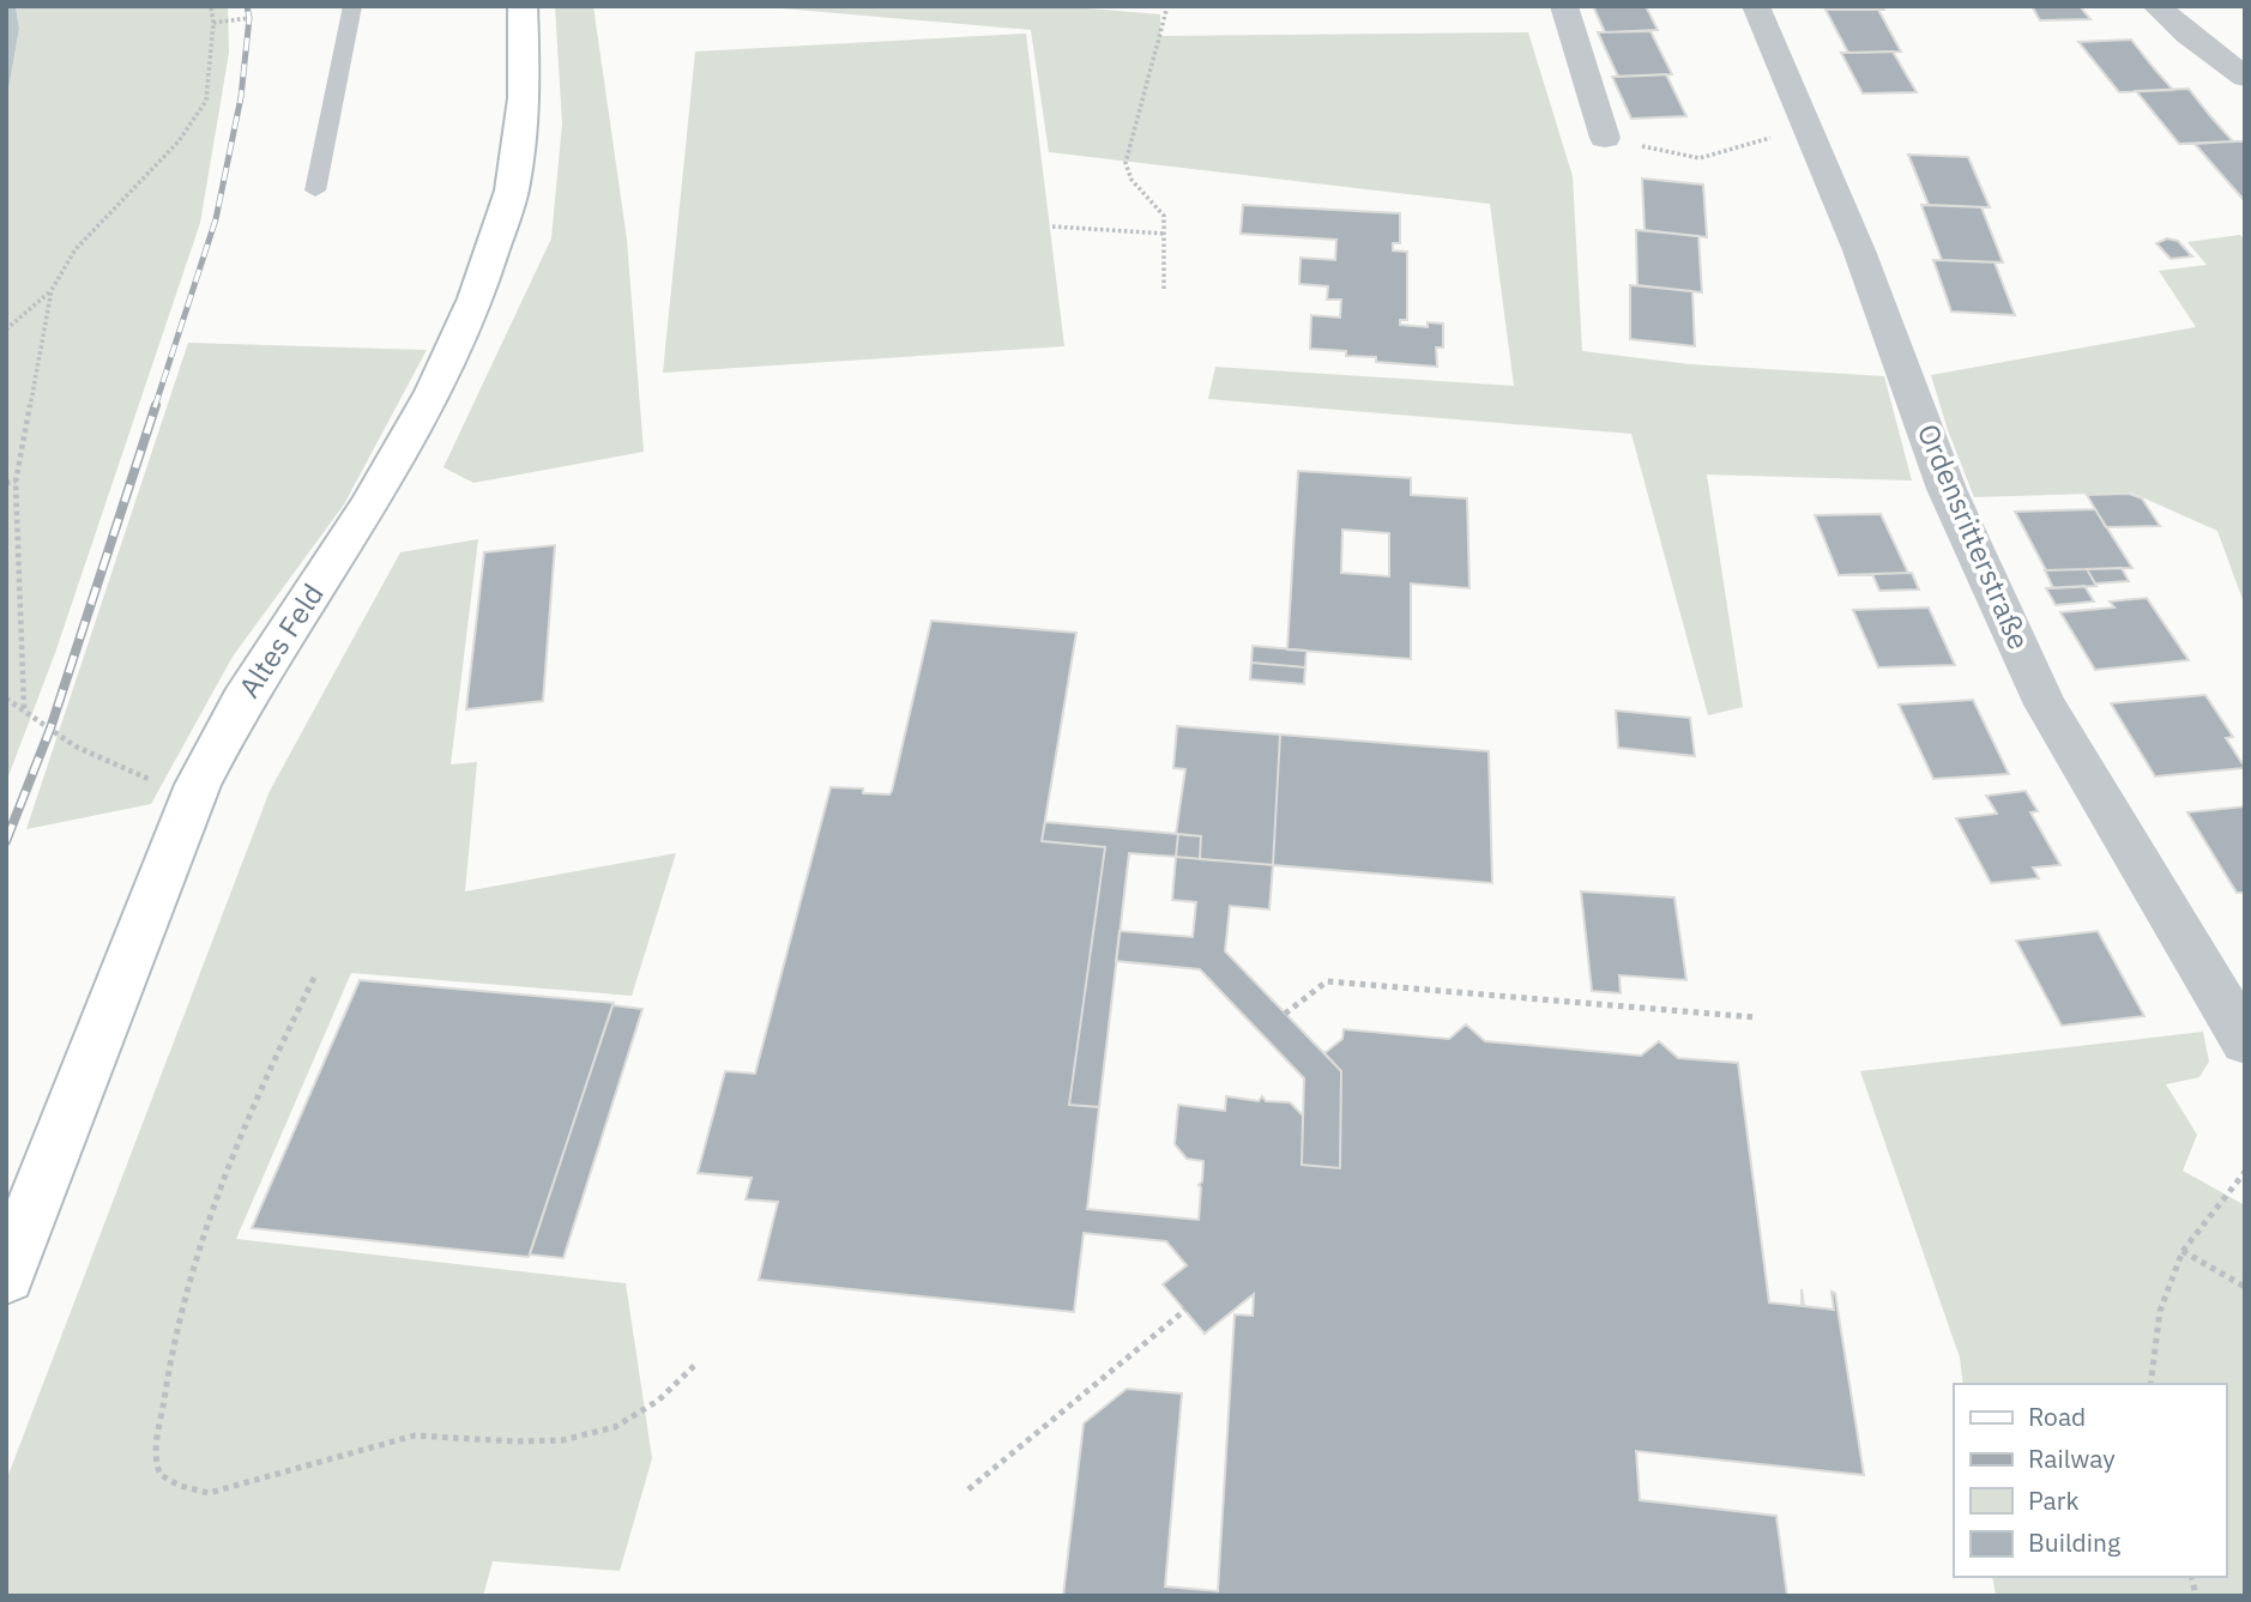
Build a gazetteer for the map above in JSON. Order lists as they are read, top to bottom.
{
  "streets": {
    "main road": ["Altes Feld"],
    "street": ["Ordensritterstraße"]
  },
  "legend": [
    "Road",
    "Railway",
    "Park",
    "Building"
  ]
}
